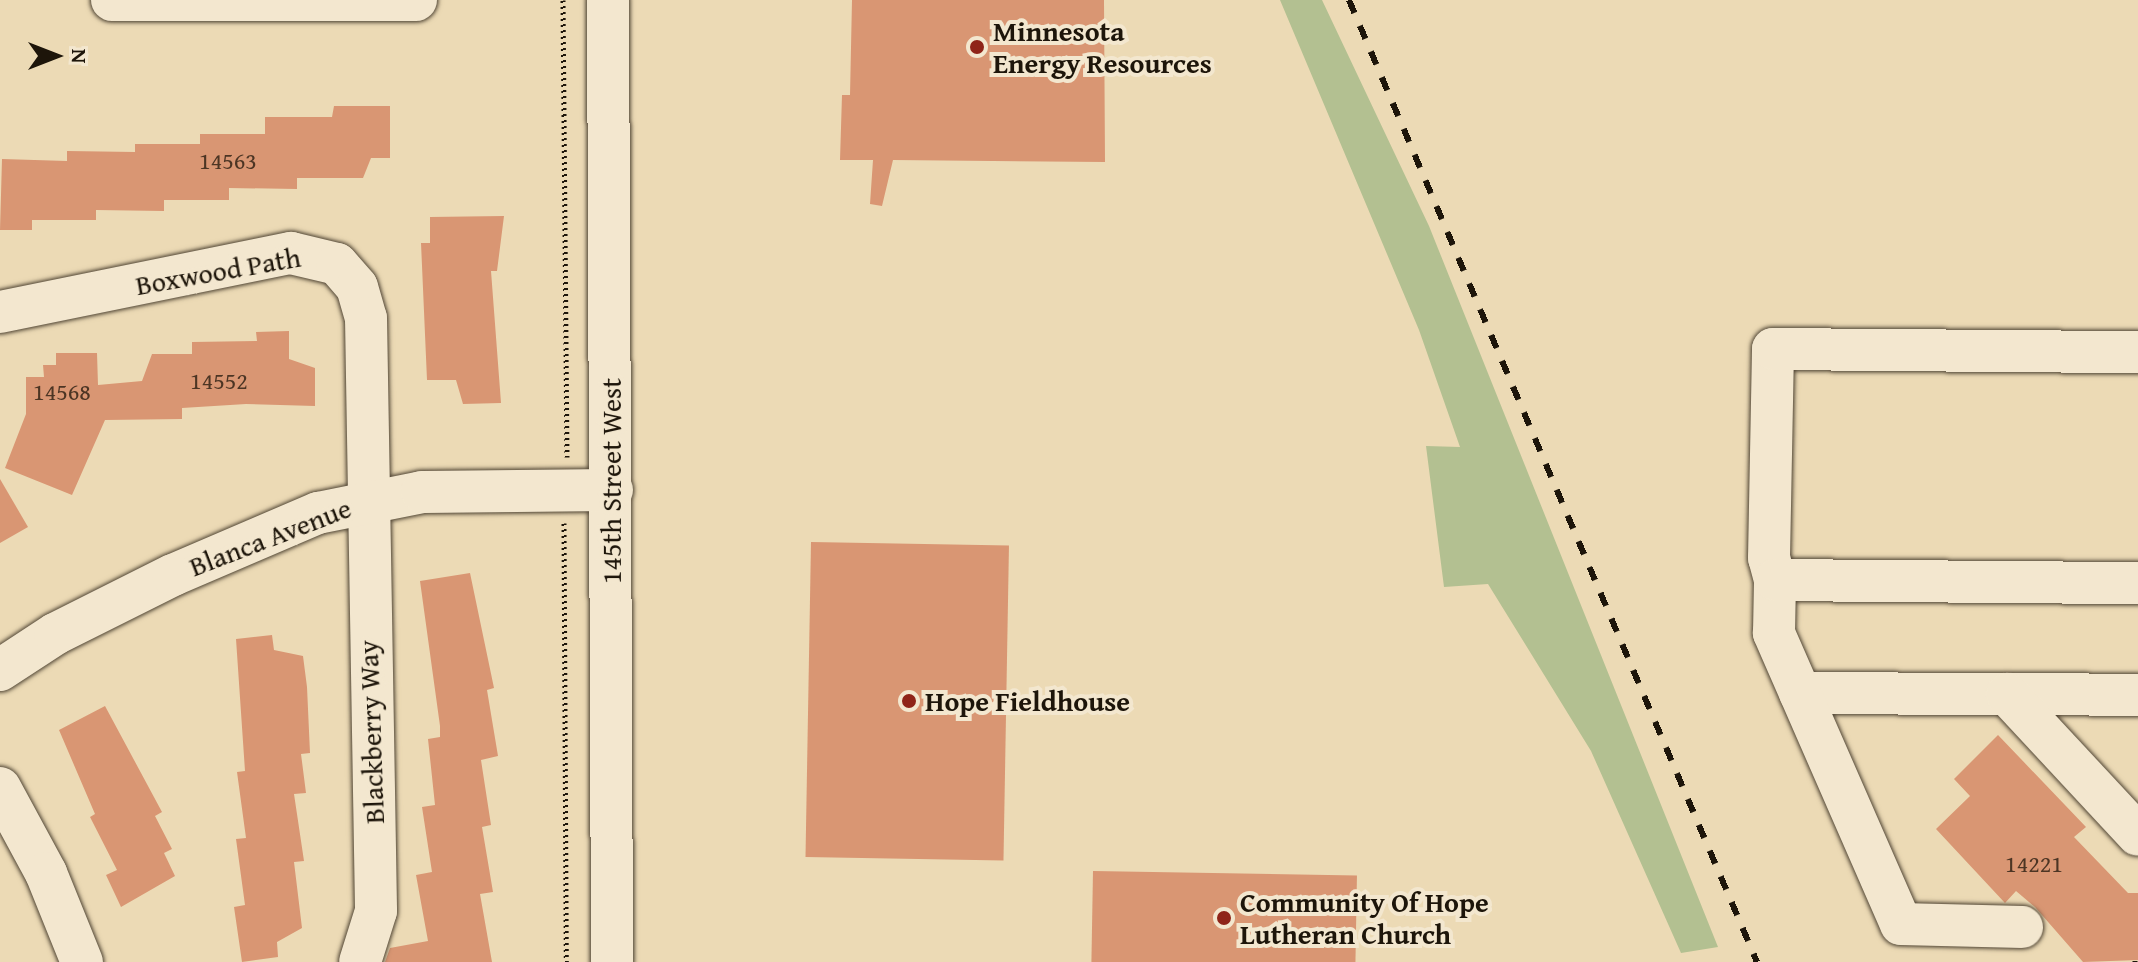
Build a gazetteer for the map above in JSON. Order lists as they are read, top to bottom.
{
  "streets": {
    "street": [
      "Boxwood Path",
      "145th Street West",
      "Blanca Avenue",
      "Blackberry Way"
    ]
  },
  "crossings": [
    ["Boxwood Path", "Blanca Avenue"],
    ["Boxwood Path", "Blackberry Way"],
    ["145th Street West", "Blanca Avenue"],
    ["Blanca Avenue", "Blackberry Way"]
  ],
  "places": ["Minnesota Energy Resources", "Hope Fieldhouse", "Community Of Hope Lutheran Church"],
  "house_numbers": [
    "14563",
    "14552",
    "14568",
    "14221"
  ],
  "north": "right"
}
